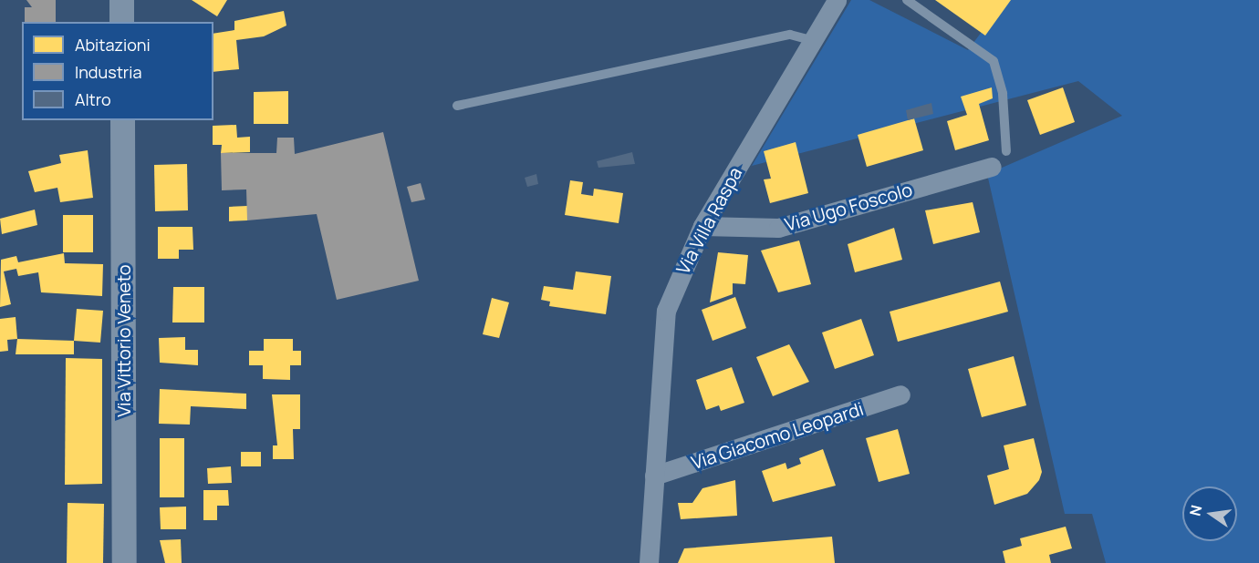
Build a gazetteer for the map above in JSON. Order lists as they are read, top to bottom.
{
  "streets": {
    "street": [
      "Via Ugo Foscolo",
      "Via Villa Raspa",
      "Via Vittorio Veneto",
      "Via Giacomo Leopardi"
    ]
  },
  "crossings": [
    ["Via Ugo Foscolo", "Via Villa Raspa"],
    ["Via Villa Raspa", "Via Giacomo Leopardi"]
  ],
  "legend": ["Abitazioni", "Industria", "Altro"],
  "north": "left"
}
